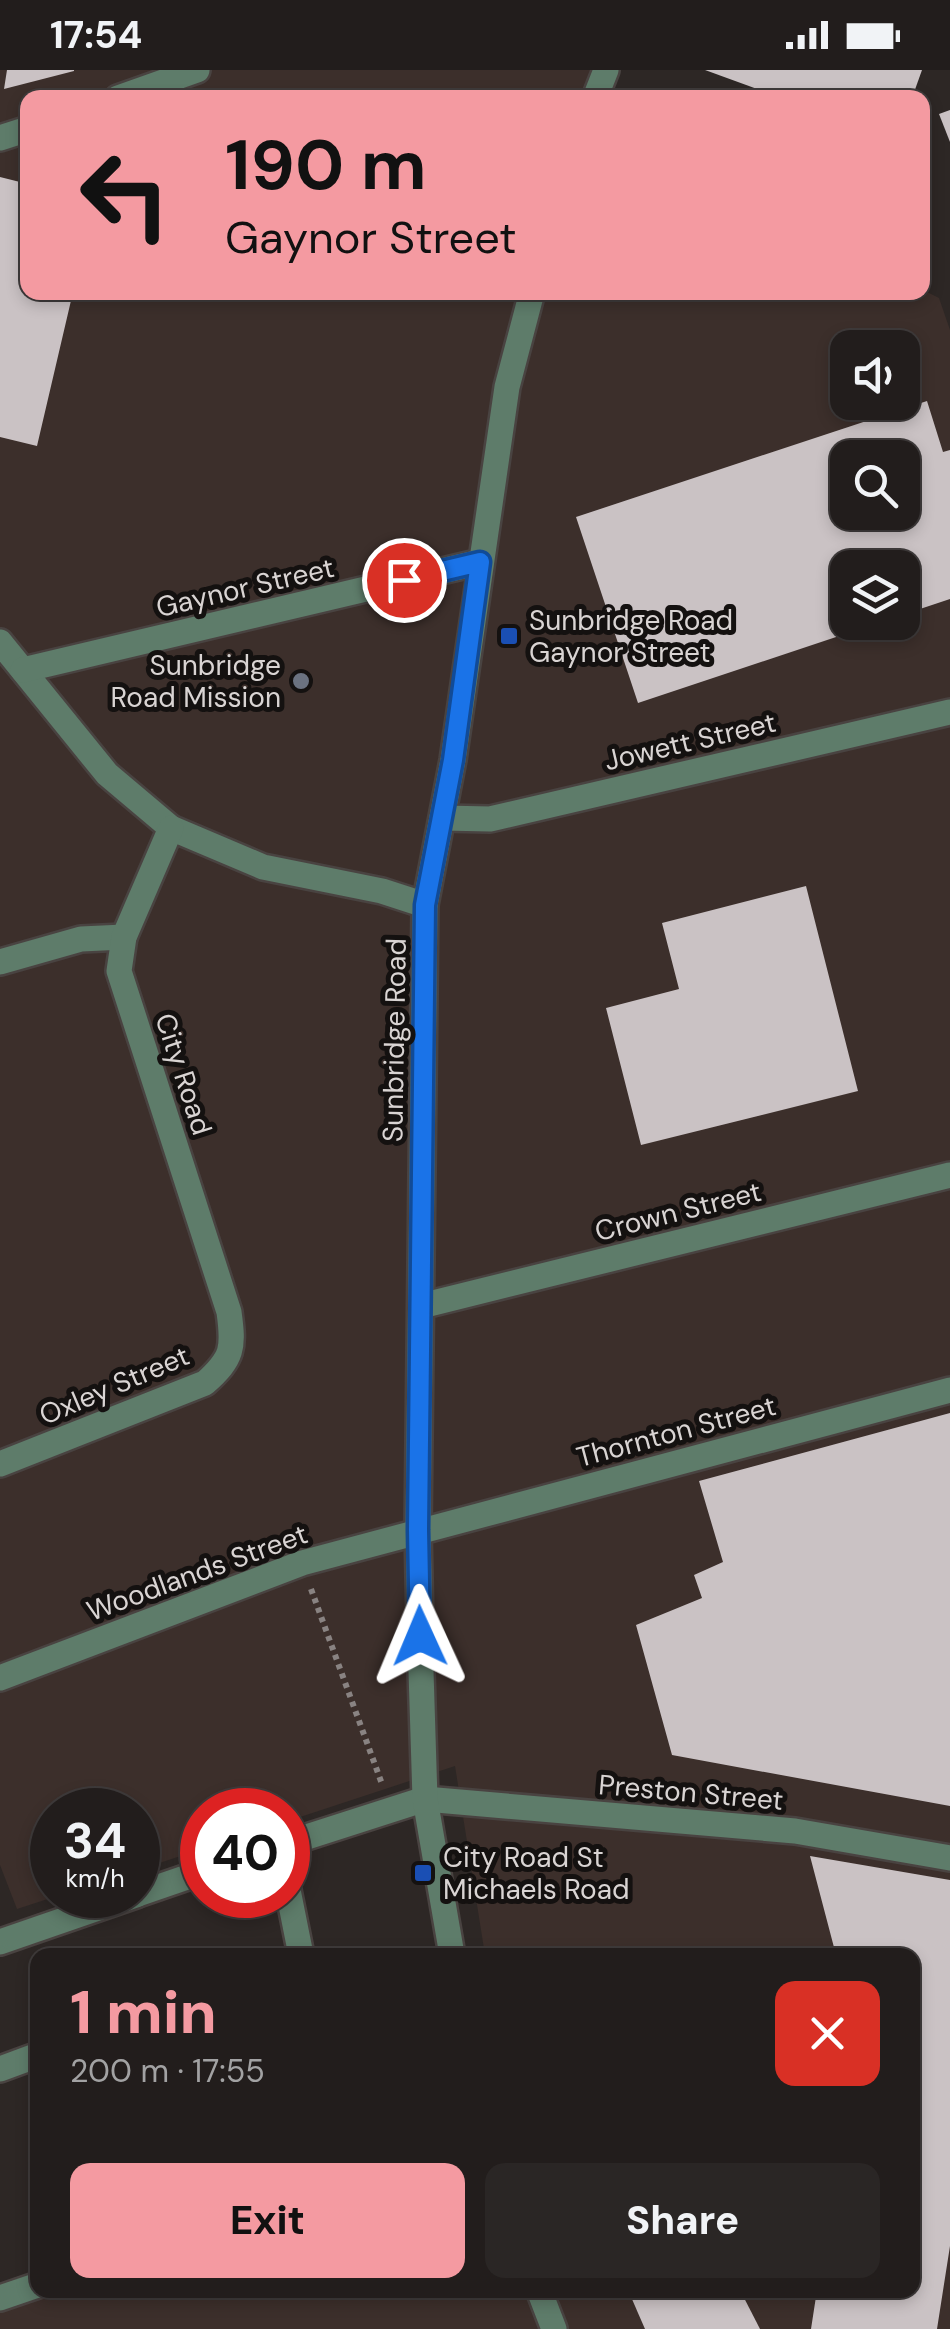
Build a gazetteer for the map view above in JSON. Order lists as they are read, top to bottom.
{
  "streets": {
    "street": [
      "Gaynor Street",
      "Jowett Street",
      "Sunbridge Road",
      "City Road",
      "Crown Street",
      "Oxley Street",
      "Thornton Street",
      "Woodlands Street",
      "Preston Street"
    ]
  },
  "crossings": [
    ["Gaynor Street", "Sunbridge Road"],
    ["Jowett Street", "Sunbridge Road"],
    ["Sunbridge Road", "Crown Street"],
    ["Sunbridge Road", "Thornton Street"],
    ["Sunbridge Road", "Woodlands Street"],
    ["Sunbridge Road", "Preston Street"],
    ["City Road", "Oxley Street"],
    ["Thornton Street", "Woodlands Street"]
  ],
  "places": {
    "transit": ["Sunbridge Road Gaynor Street", "City Road St Michaels Road"],
    "other": ["Sunbridge Road Mission"]
  },
  "page": {
    "status": "17:54",
    "turn": ["190 m", "Gaynor Street"],
    "speed": "34 km/h",
    "limit": "40",
    "heading": ["1 min", "200 m · 17:55"],
    "buttons": ["Exit", "Share"]
  }
}
